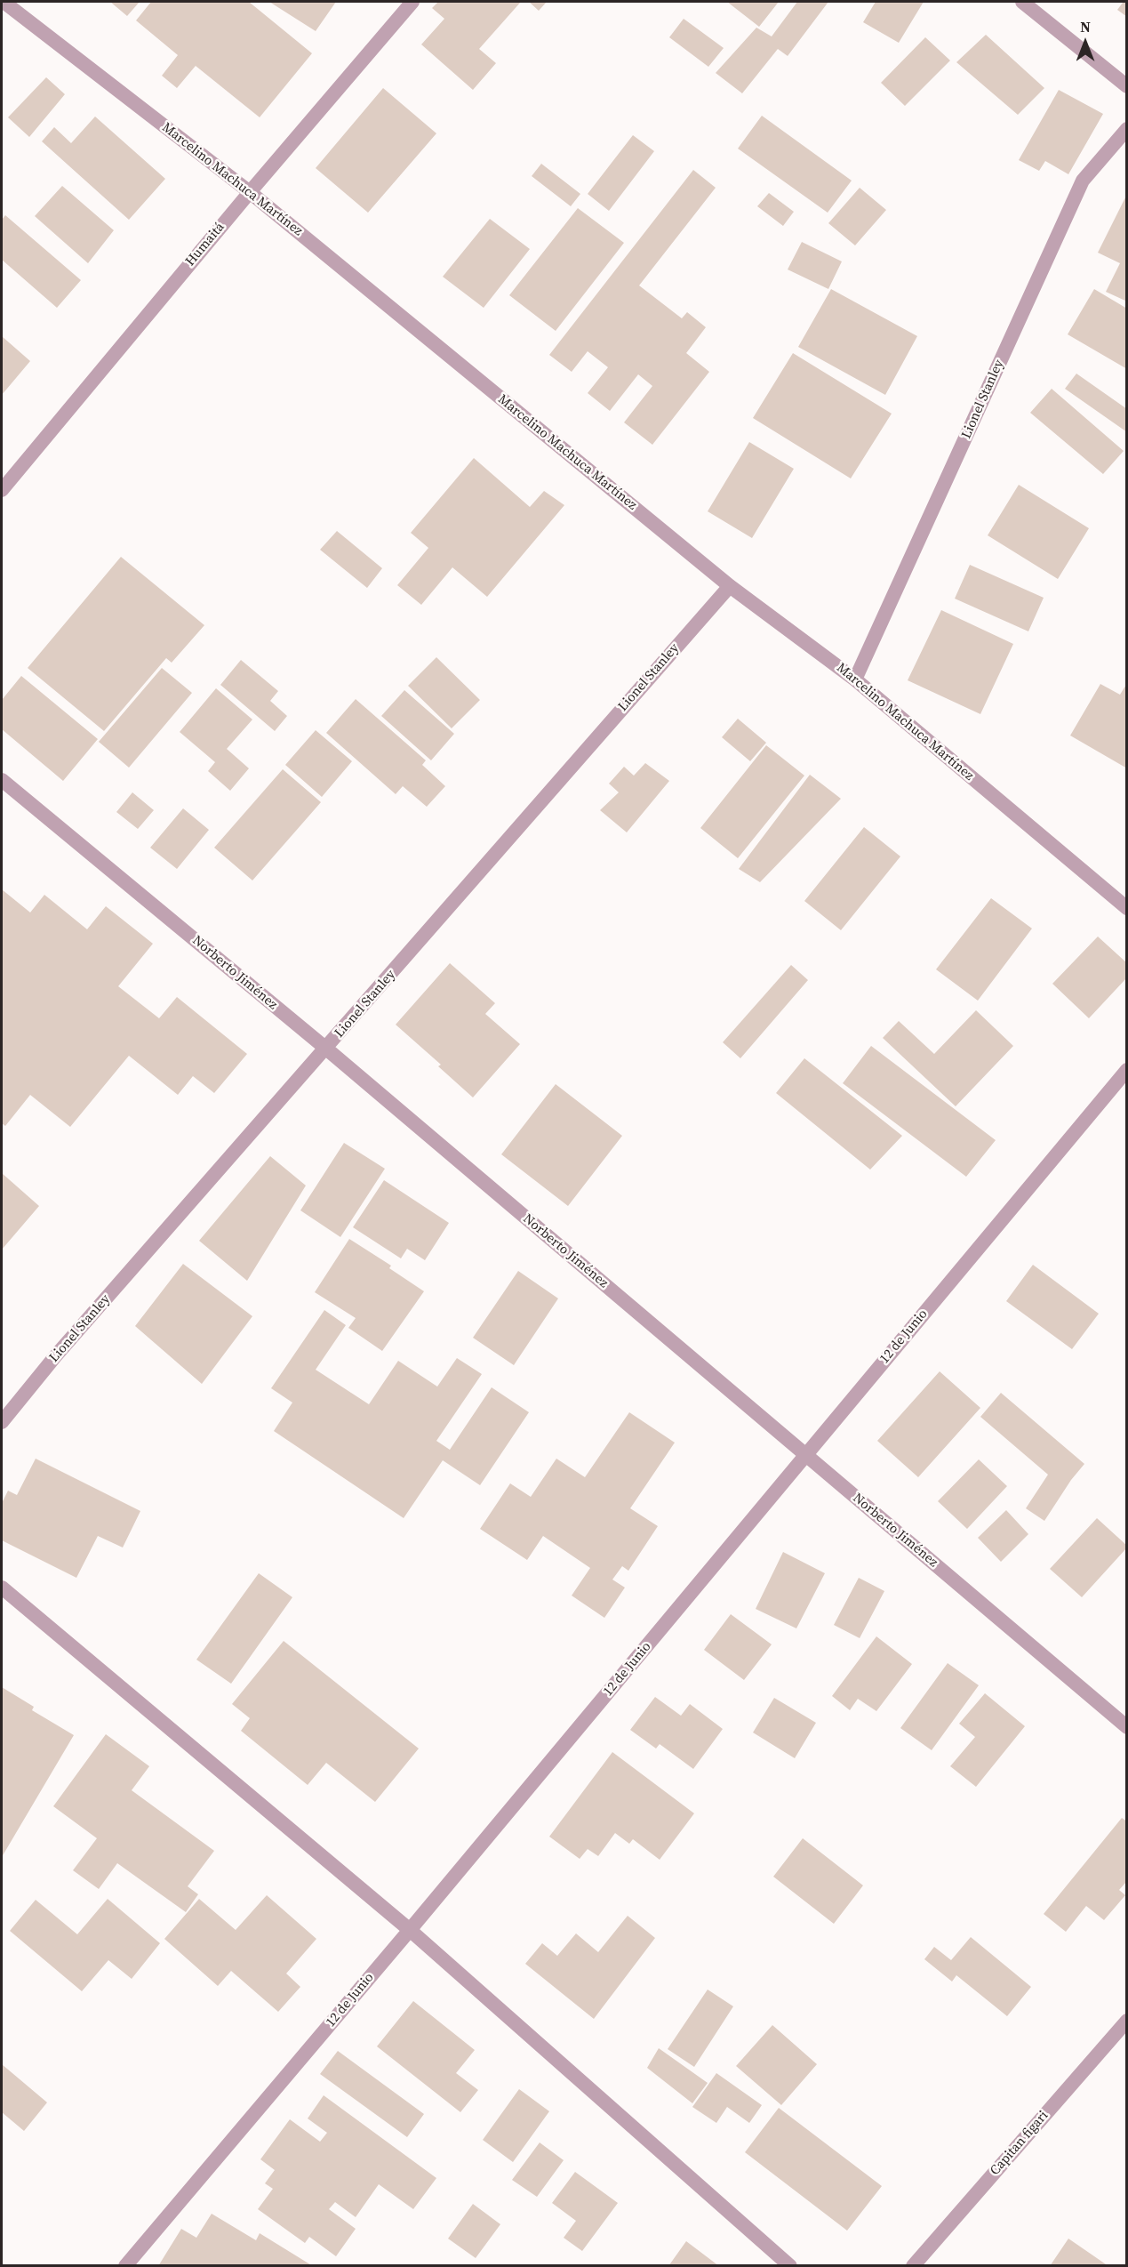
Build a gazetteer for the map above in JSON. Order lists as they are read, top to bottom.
{
  "streets": {
    "street": [
      "Marcelino Machuca Martínez",
      "Humaitá",
      "Lionel Stanley",
      "Norberto Jiménez",
      "12 de Junio",
      "Capitan figari"
    ]
  },
  "crossings": [
    ["Marcelino Machuca Martínez", "Humaitá"],
    ["Marcelino Machuca Martínez", "Lionel Stanley"],
    ["Lionel Stanley", "Norberto Jiménez"],
    ["Norberto Jiménez", "12 de Junio"]
  ],
  "north": "top"
}
